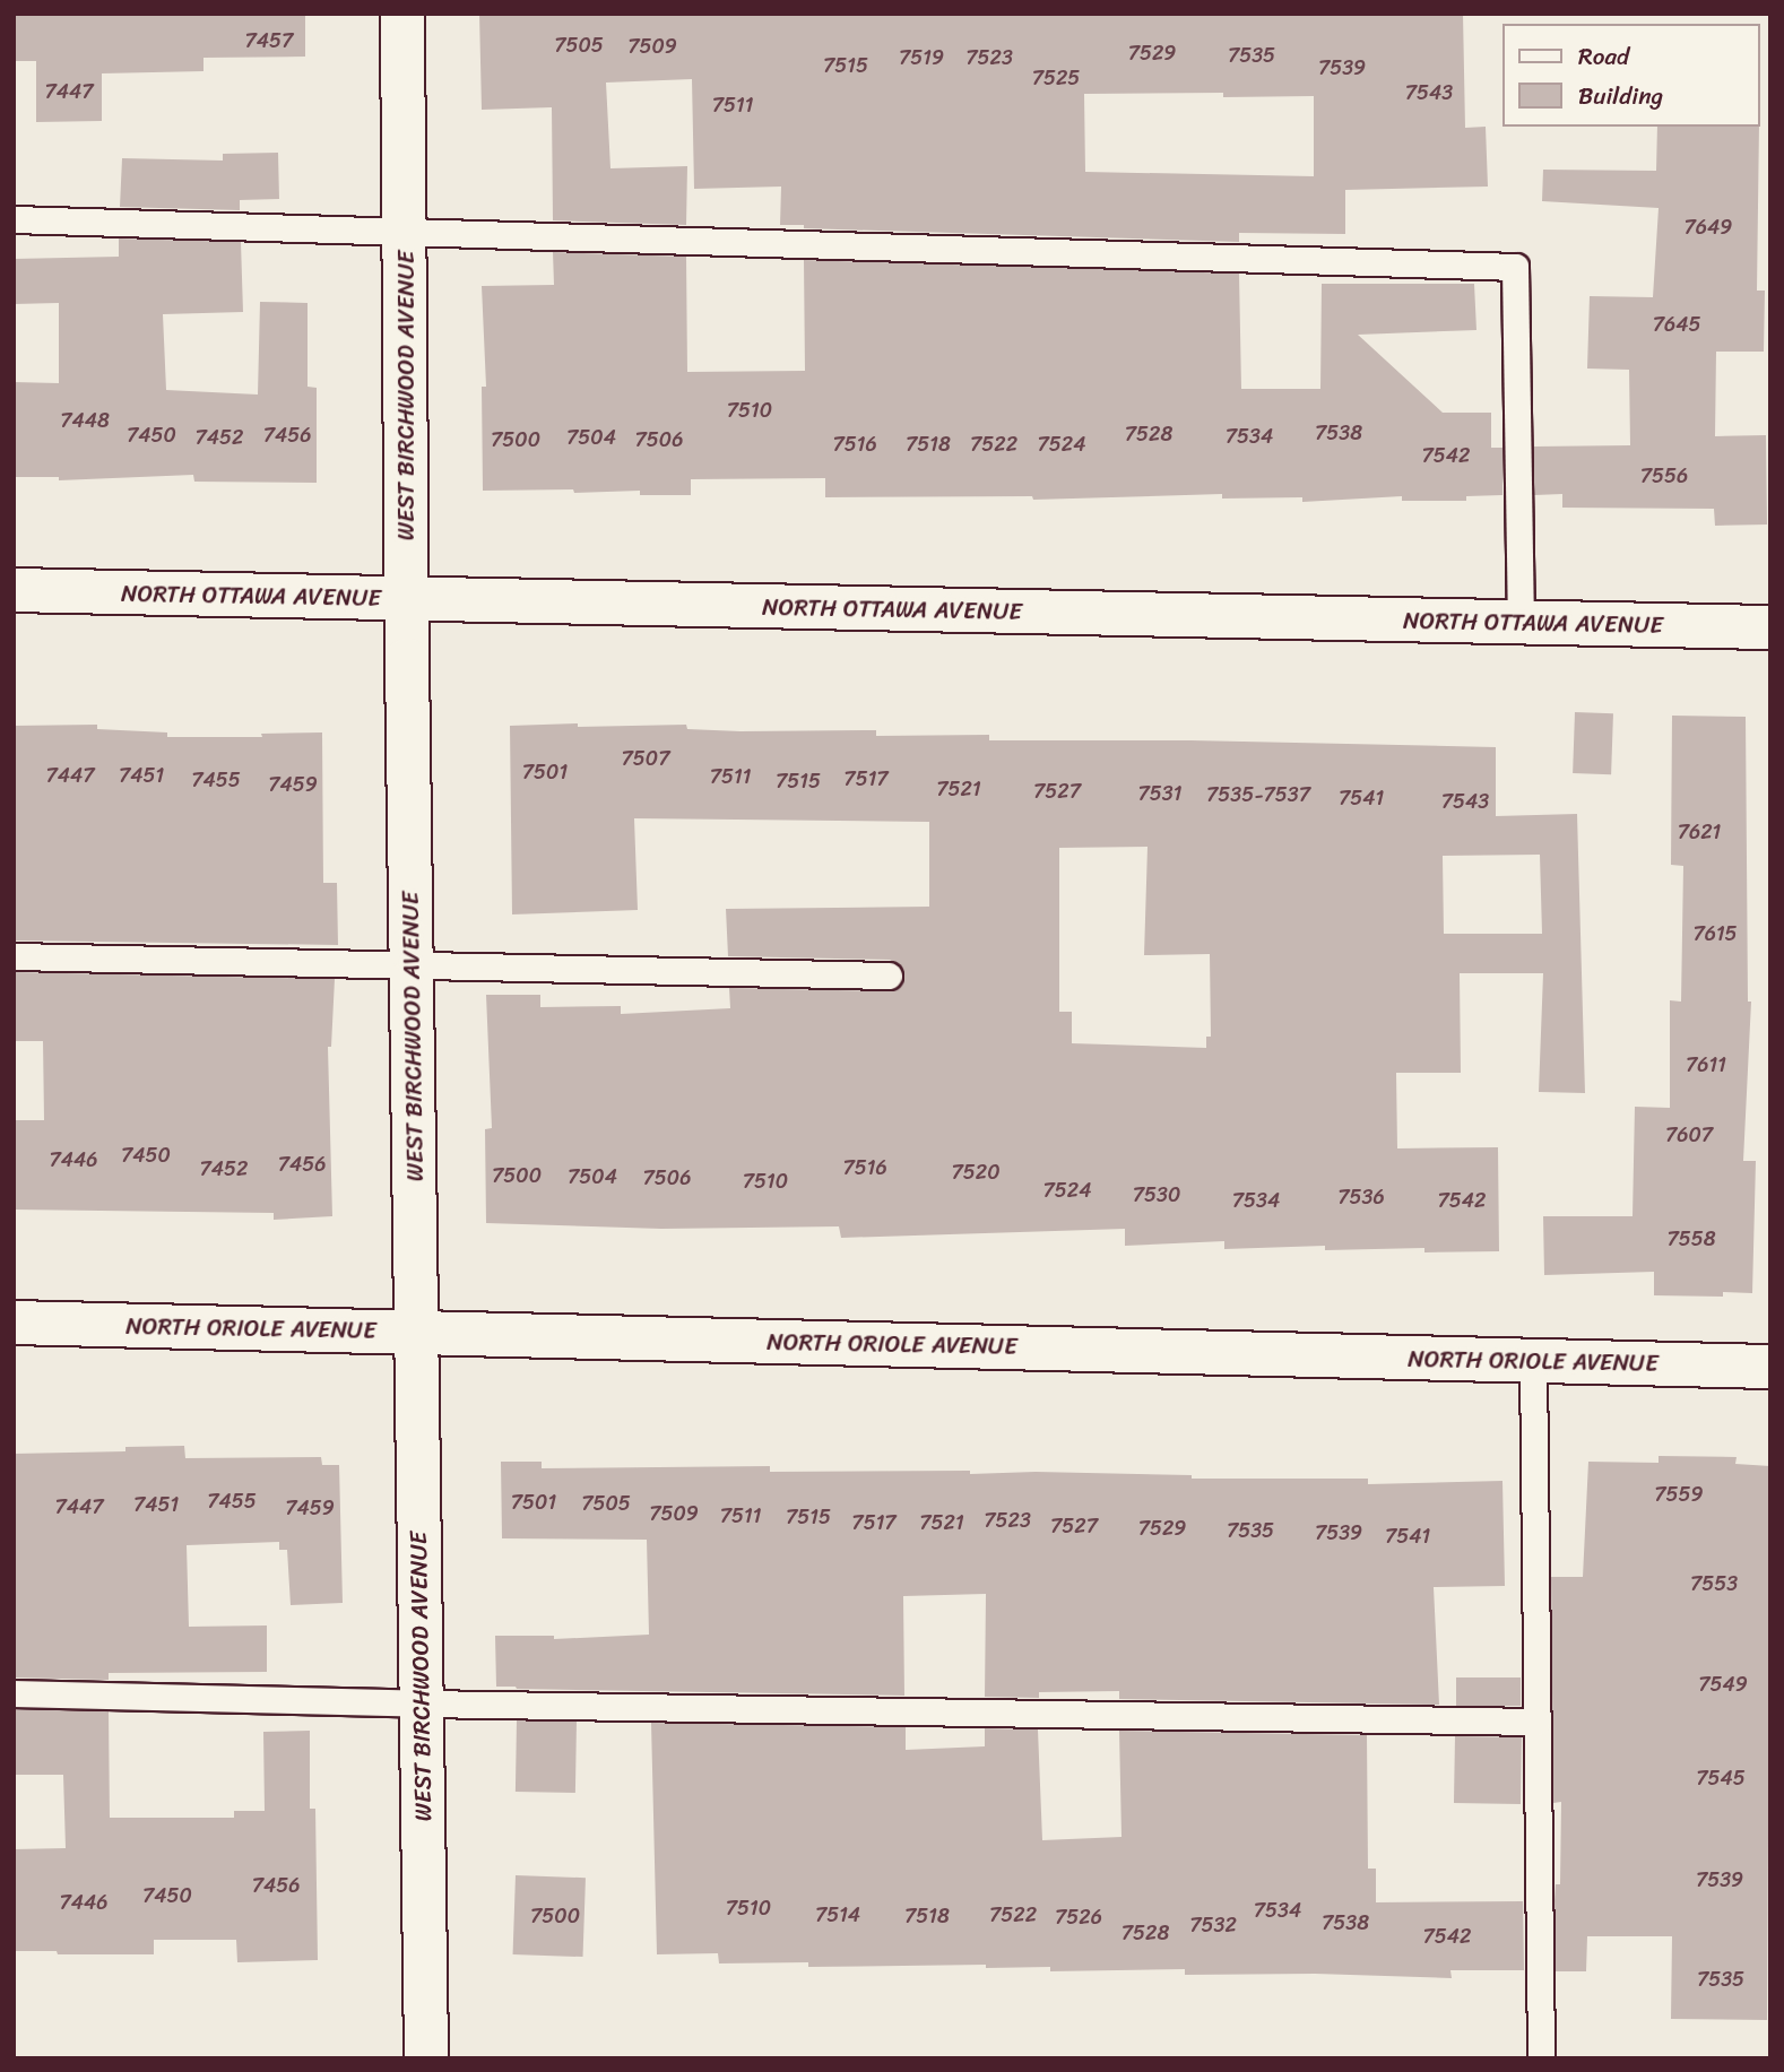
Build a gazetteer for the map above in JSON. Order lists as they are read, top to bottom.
{
  "streets": {
    "street": ["WEST BIRCHWOOD AVENUE", "NORTH OTTAWA AVENUE", "NORTH ORIOLE AVENUE"]
  },
  "crossings": [
    ["WEST BIRCHWOOD AVENUE", "NORTH OTTAWA AVENUE"],
    ["WEST BIRCHWOOD AVENUE", "NORTH ORIOLE AVENUE"]
  ],
  "house_numbers": [
    "7457",
    "7505",
    "7509",
    "7529",
    "7535",
    "7519",
    "7523",
    "7515",
    "7539",
    "7525",
    "7447",
    "7543",
    "7511",
    "7649",
    "7645",
    "7510",
    "7448",
    "7538",
    "7528",
    "7450",
    "7456",
    "7534",
    "7452",
    "7504",
    "7500",
    "7506",
    "7516",
    "7518",
    "7522",
    "7524",
    "7542",
    "7556",
    "7507",
    "7501",
    "7447",
    "7451",
    "7511",
    "7517",
    "7455",
    "7515",
    "7459",
    "7521",
    "7527",
    "7531",
    "7535-7537",
    "7541",
    "7543",
    "7621",
    "7615",
    "7611",
    "7607",
    "7450",
    "7446",
    "7456",
    "7516",
    "7452",
    "7520",
    "7500",
    "7504",
    "7506",
    "7510",
    "7524",
    "7530",
    "7536",
    "7534",
    "7542",
    "7558",
    "7559",
    "7455",
    "7501",
    "7505",
    "7451",
    "7447",
    "7459",
    "7509",
    "7511",
    "7515",
    "7523",
    "7517",
    "7521",
    "7527",
    "7529",
    "7535",
    "7539",
    "7541",
    "7553",
    "7549",
    "7545",
    "7539",
    "7456",
    "7450",
    "7446",
    "7510",
    "7534",
    "7514",
    "7522",
    "7500",
    "7518",
    "7526",
    "7538",
    "7532",
    "7528",
    "7542",
    "7535"
  ],
  "legend": ["Road", "Building"]
}
